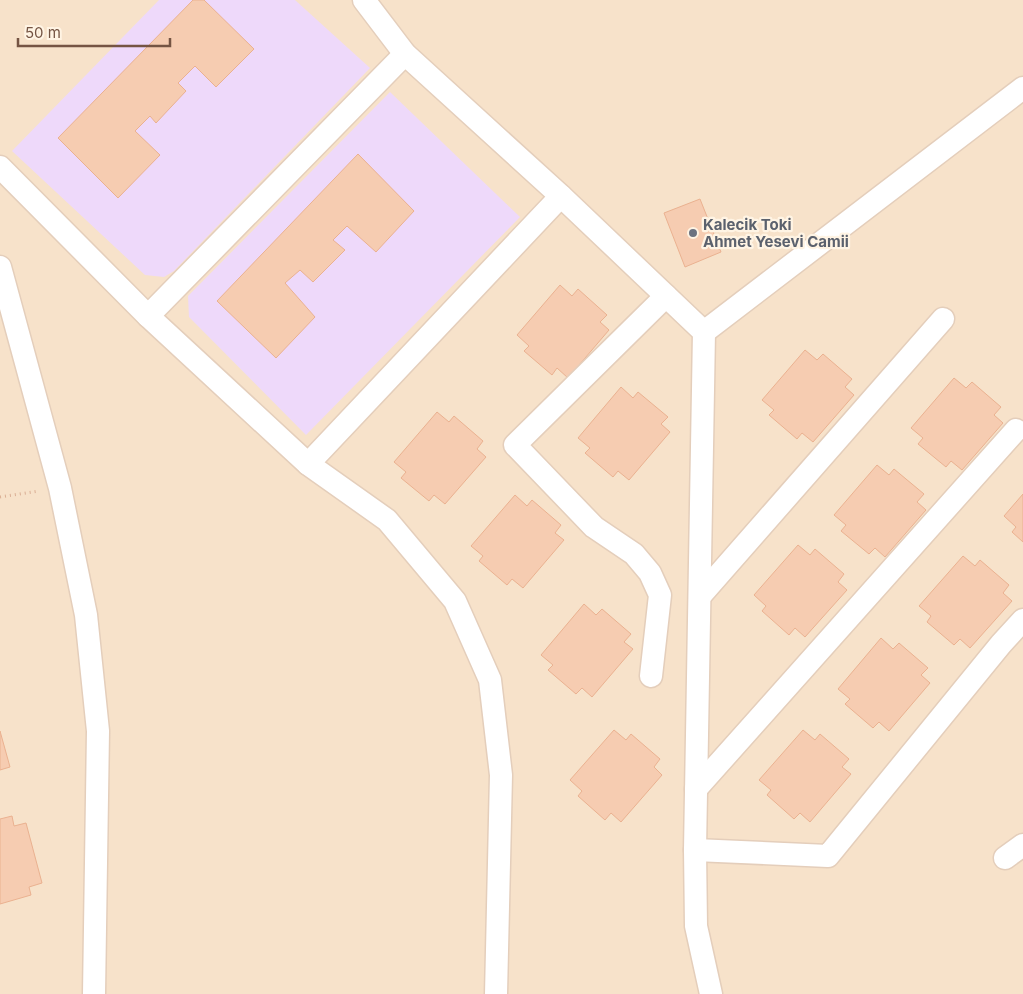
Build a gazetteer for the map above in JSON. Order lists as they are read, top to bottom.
{
  "places": ["Kalecik Toki Ahmet Yesevi Camii"],
  "scale_bar": "50 m"
}
